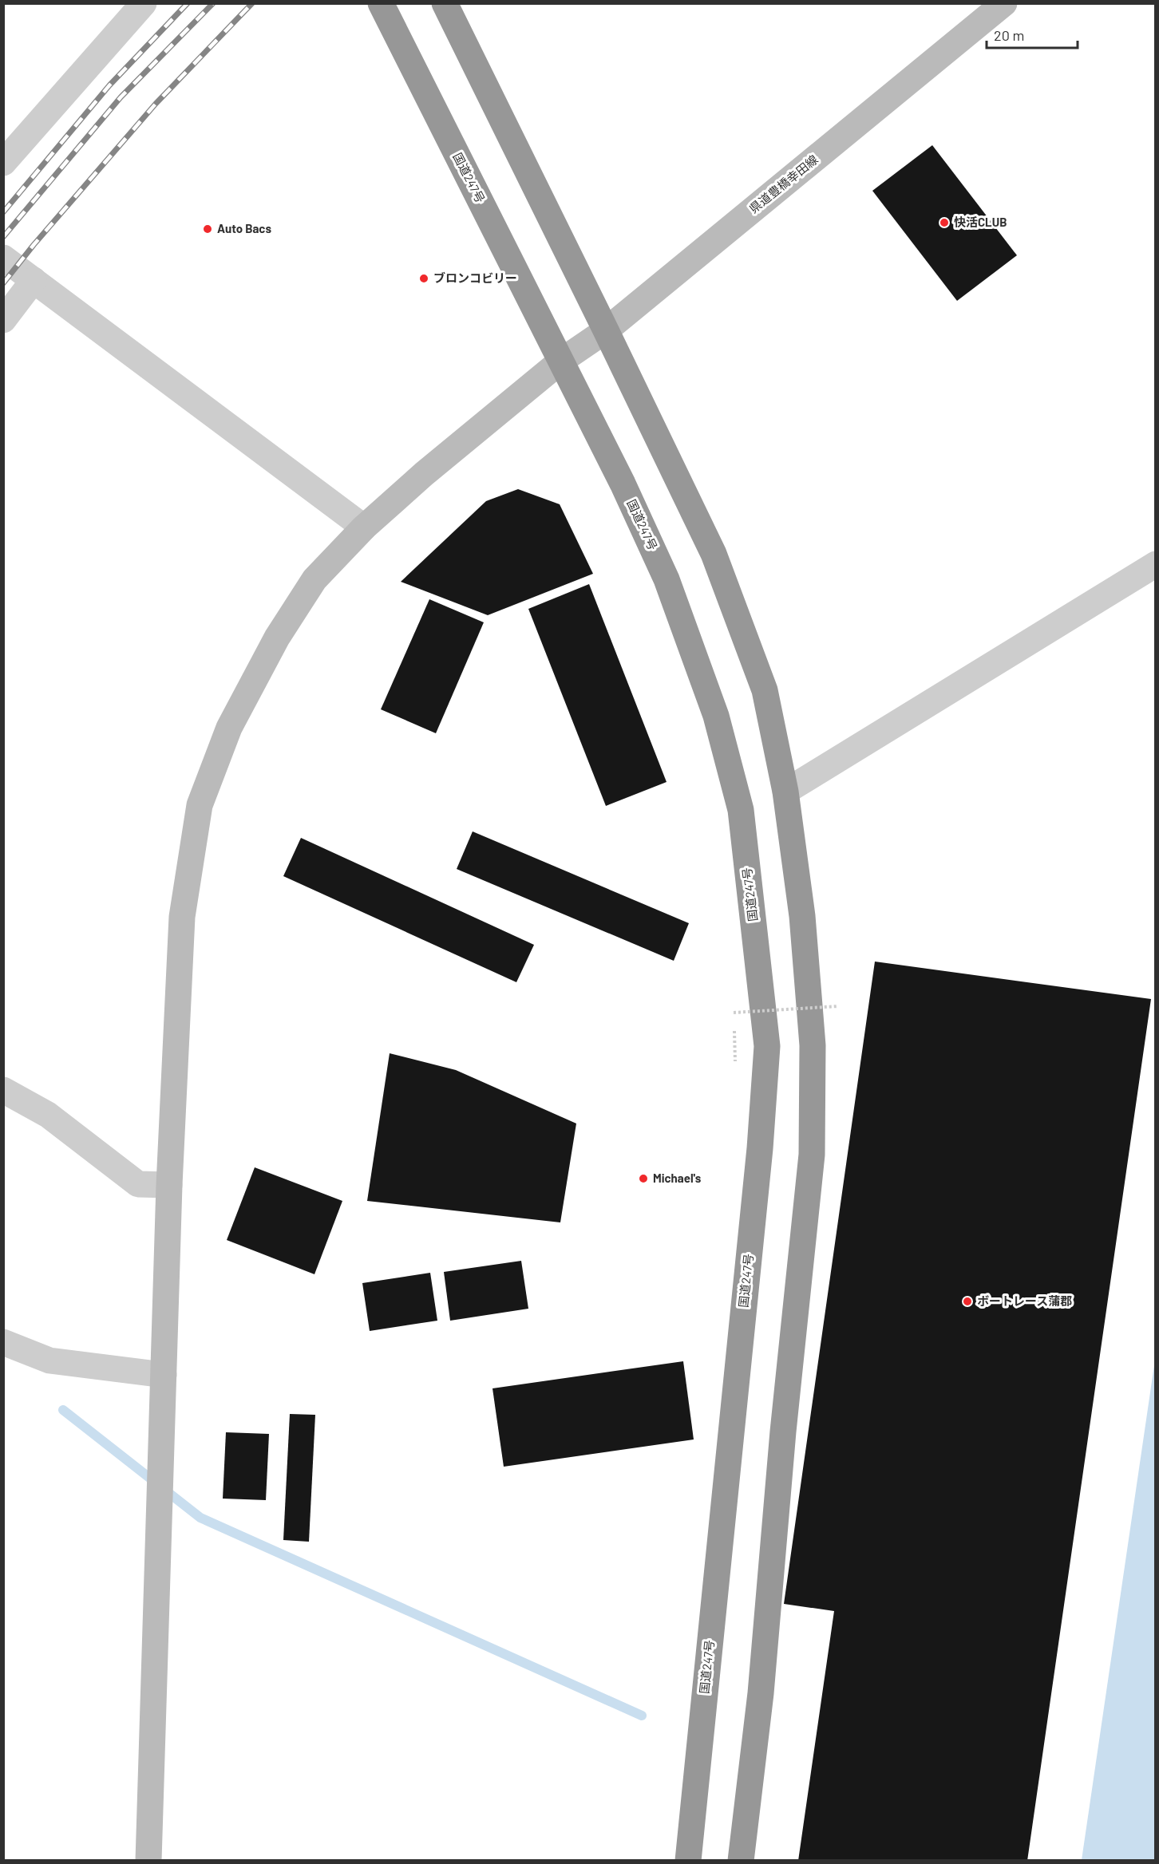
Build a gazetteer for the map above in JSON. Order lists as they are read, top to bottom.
{
  "streets": {
    "highway": ["国道247号"],
    "street": ["県道豊橋幸田線"]
  },
  "crossings": [
    ["国道247号", "県道豊橋幸田線"]
  ],
  "places": [
    "快活CLUB",
    "Auto Bacs",
    "ブロンコビリー",
    "Michael's",
    "ボートレース蒲郡"
  ],
  "scale_bar": "20 m"
}
